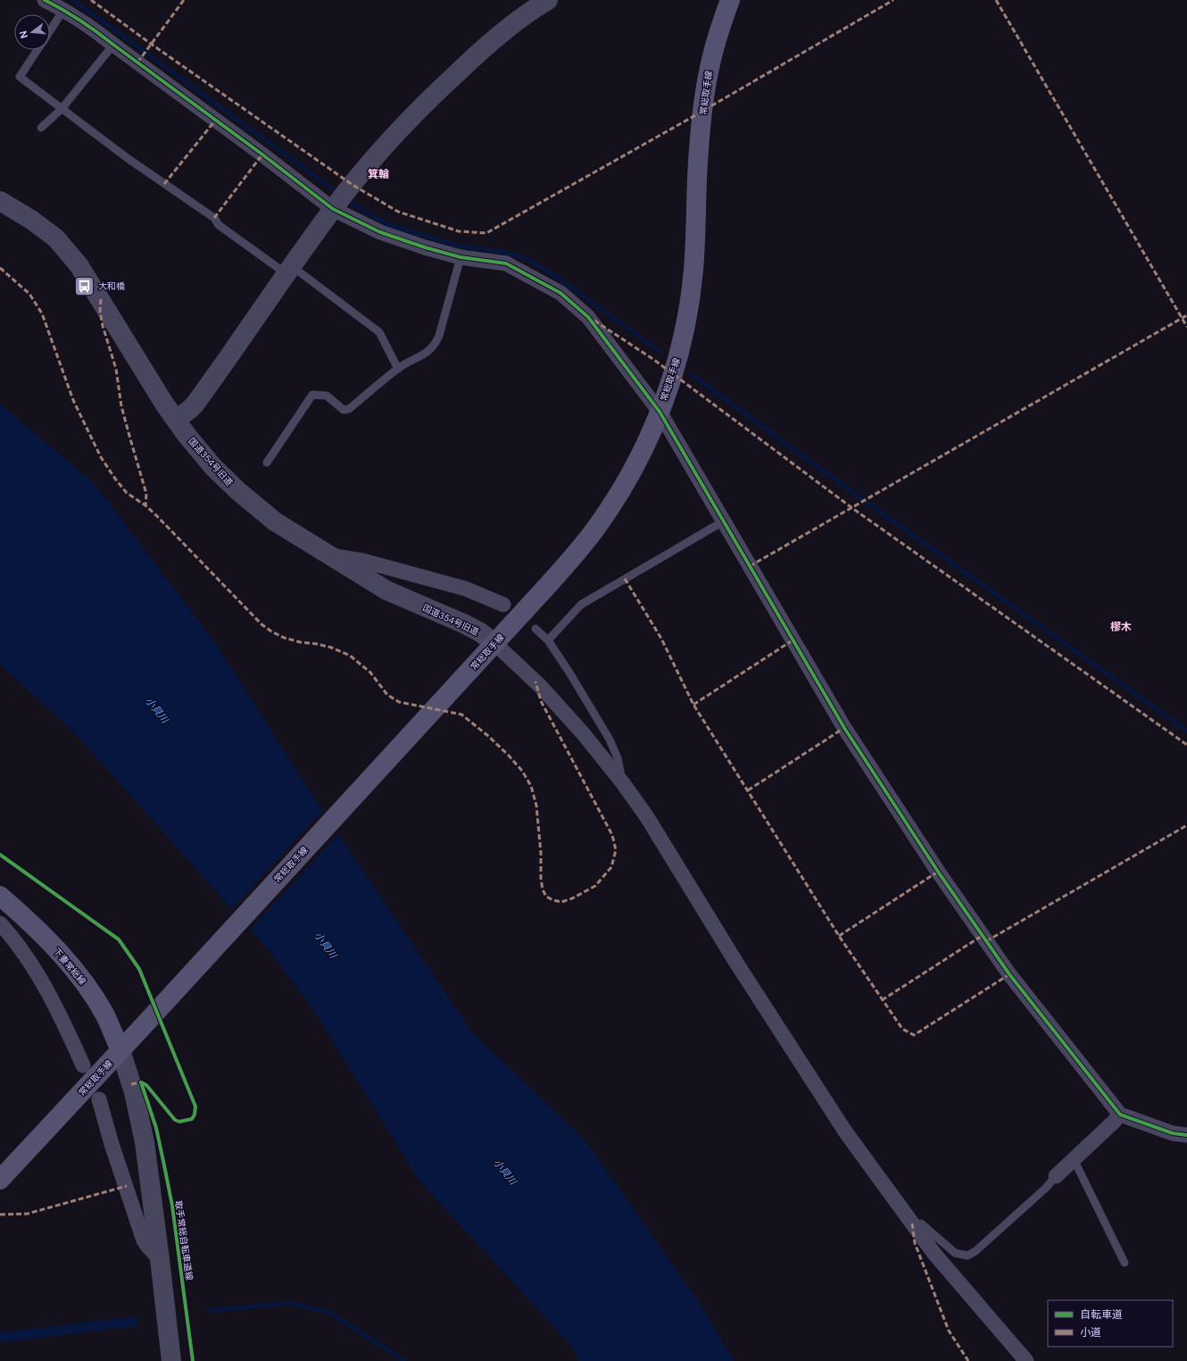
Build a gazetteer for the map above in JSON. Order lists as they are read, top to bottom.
{
  "streets": {
    "main road": ["常総取手線", "下妻常総線"],
    "street": ["国道354号旧道"],
    "cycle path": ["取手常総自転車道線"]
  },
  "crossings": [
    ["常総取手線", "国道354号旧道"],
    ["常総取手線", "下妻常総線"]
  ],
  "districts": ["箕輪", "樛木"],
  "water": ["小貝川"],
  "places": {
    "bus stop": ["大和橋"]
  },
  "legend": ["自転車道", "小道"],
  "north": "left"
}
